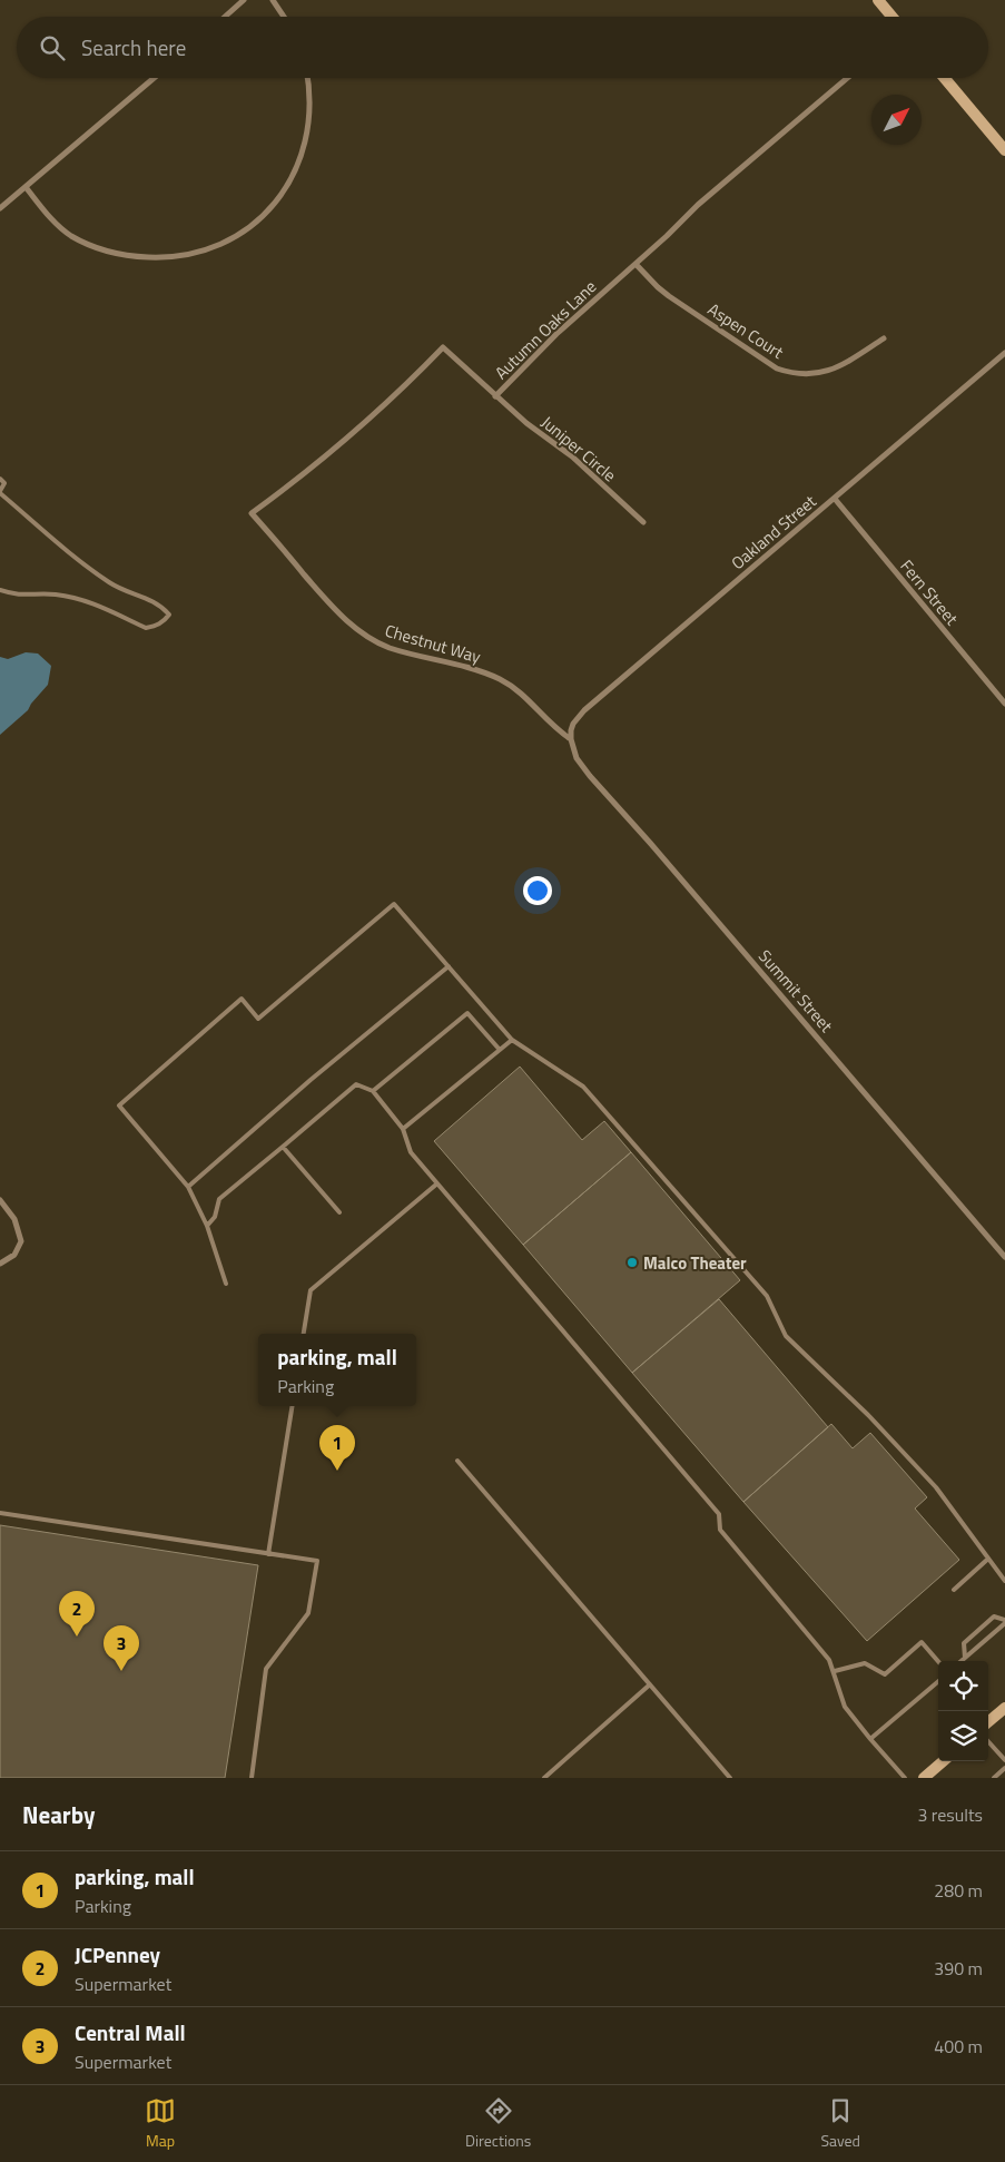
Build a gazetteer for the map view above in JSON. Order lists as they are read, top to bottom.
{
  "streets": {
    "street": [
      "Autumn Oaks Lane",
      "Aspen Court",
      "Juniper Circle",
      "Oakland Street",
      "Fern Street",
      "Chestnut Way",
      "Summit Street"
    ]
  },
  "crossings": [
    ["Autumn Oaks Lane", "Aspen Court"],
    ["Autumn Oaks Lane", "Juniper Circle"],
    ["Autumn Oaks Lane", "Chestnut Way"],
    ["Oakland Street", "Fern Street"],
    ["Oakland Street", "Chestnut Way"],
    ["Oakland Street", "Summit Street"],
    ["Chestnut Way", "Summit Street"]
  ],
  "places": ["Malco Theater"],
  "north": "top right",
  "page": {
    "search": "Search here",
    "popup": ["parking, mall", "Parking"],
    "pins": ["1", "2", "3"],
    "heading": ["Nearby", "3 results"],
    "list": [
      {
        "mark": "1",
        "name": "parking, mall",
        "note": "Parking",
        "value": "280 m"
      },
      {
        "mark": "2",
        "name": "JCPenney",
        "note": "Supermarket",
        "value": "390 m"
      },
      {
        "mark": "3",
        "name": "Central Mall",
        "note": "Supermarket",
        "value": "400 m"
      }
    ],
    "nav": ["Map", "Directions", "Saved"]
  }
}
